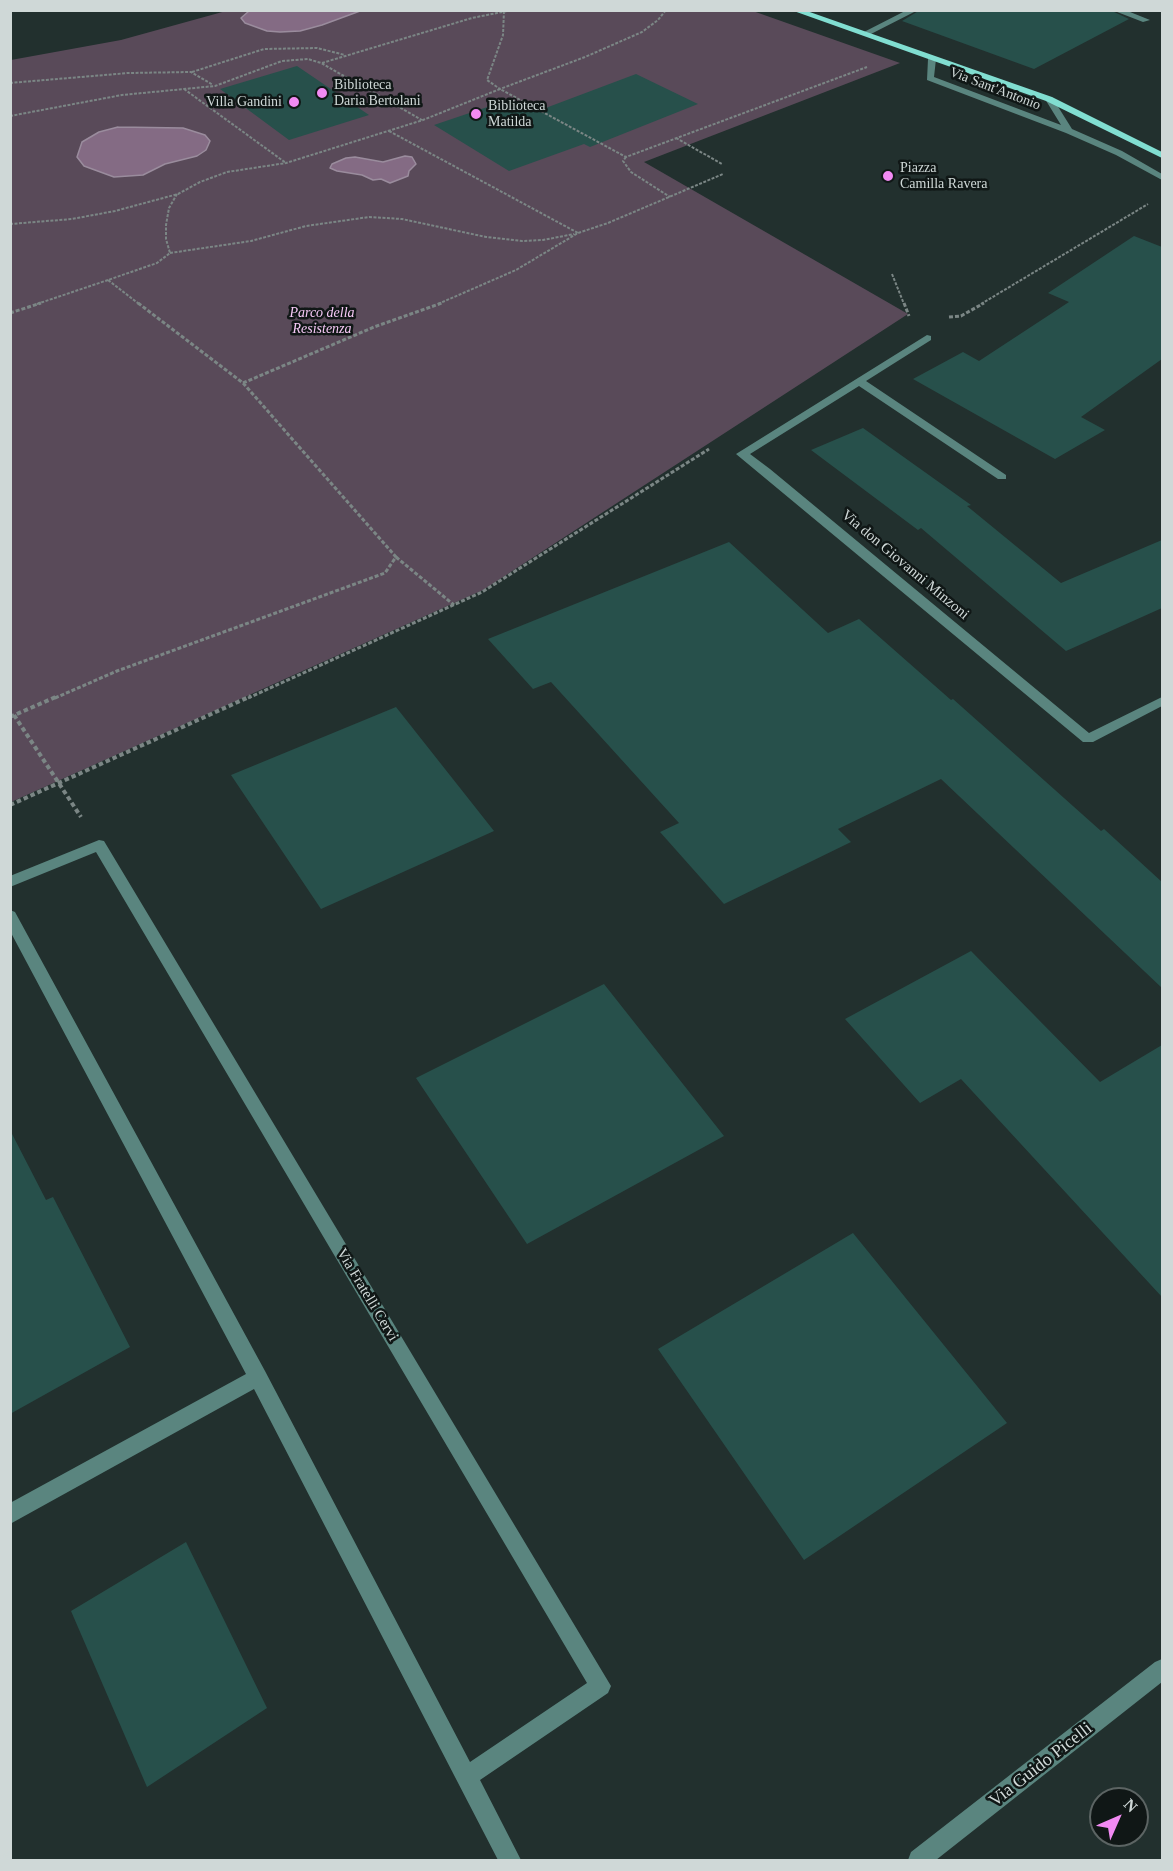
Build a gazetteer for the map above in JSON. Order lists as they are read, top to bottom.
{
  "streets": {
    "main road": ["Via Sant'Antonio"],
    "street": ["Via don Giovanni Minzoni", "Via Fratelli Cervi", "Via Guido Picelli"]
  },
  "parks": ["Parco della Resistenza"],
  "places": [
    "Biblioteca Daria Bertolani",
    "Villa Gandini",
    "Biblioteca Matilda",
    "Piazza Camilla Ravera"
  ],
  "north": "top right"
}
